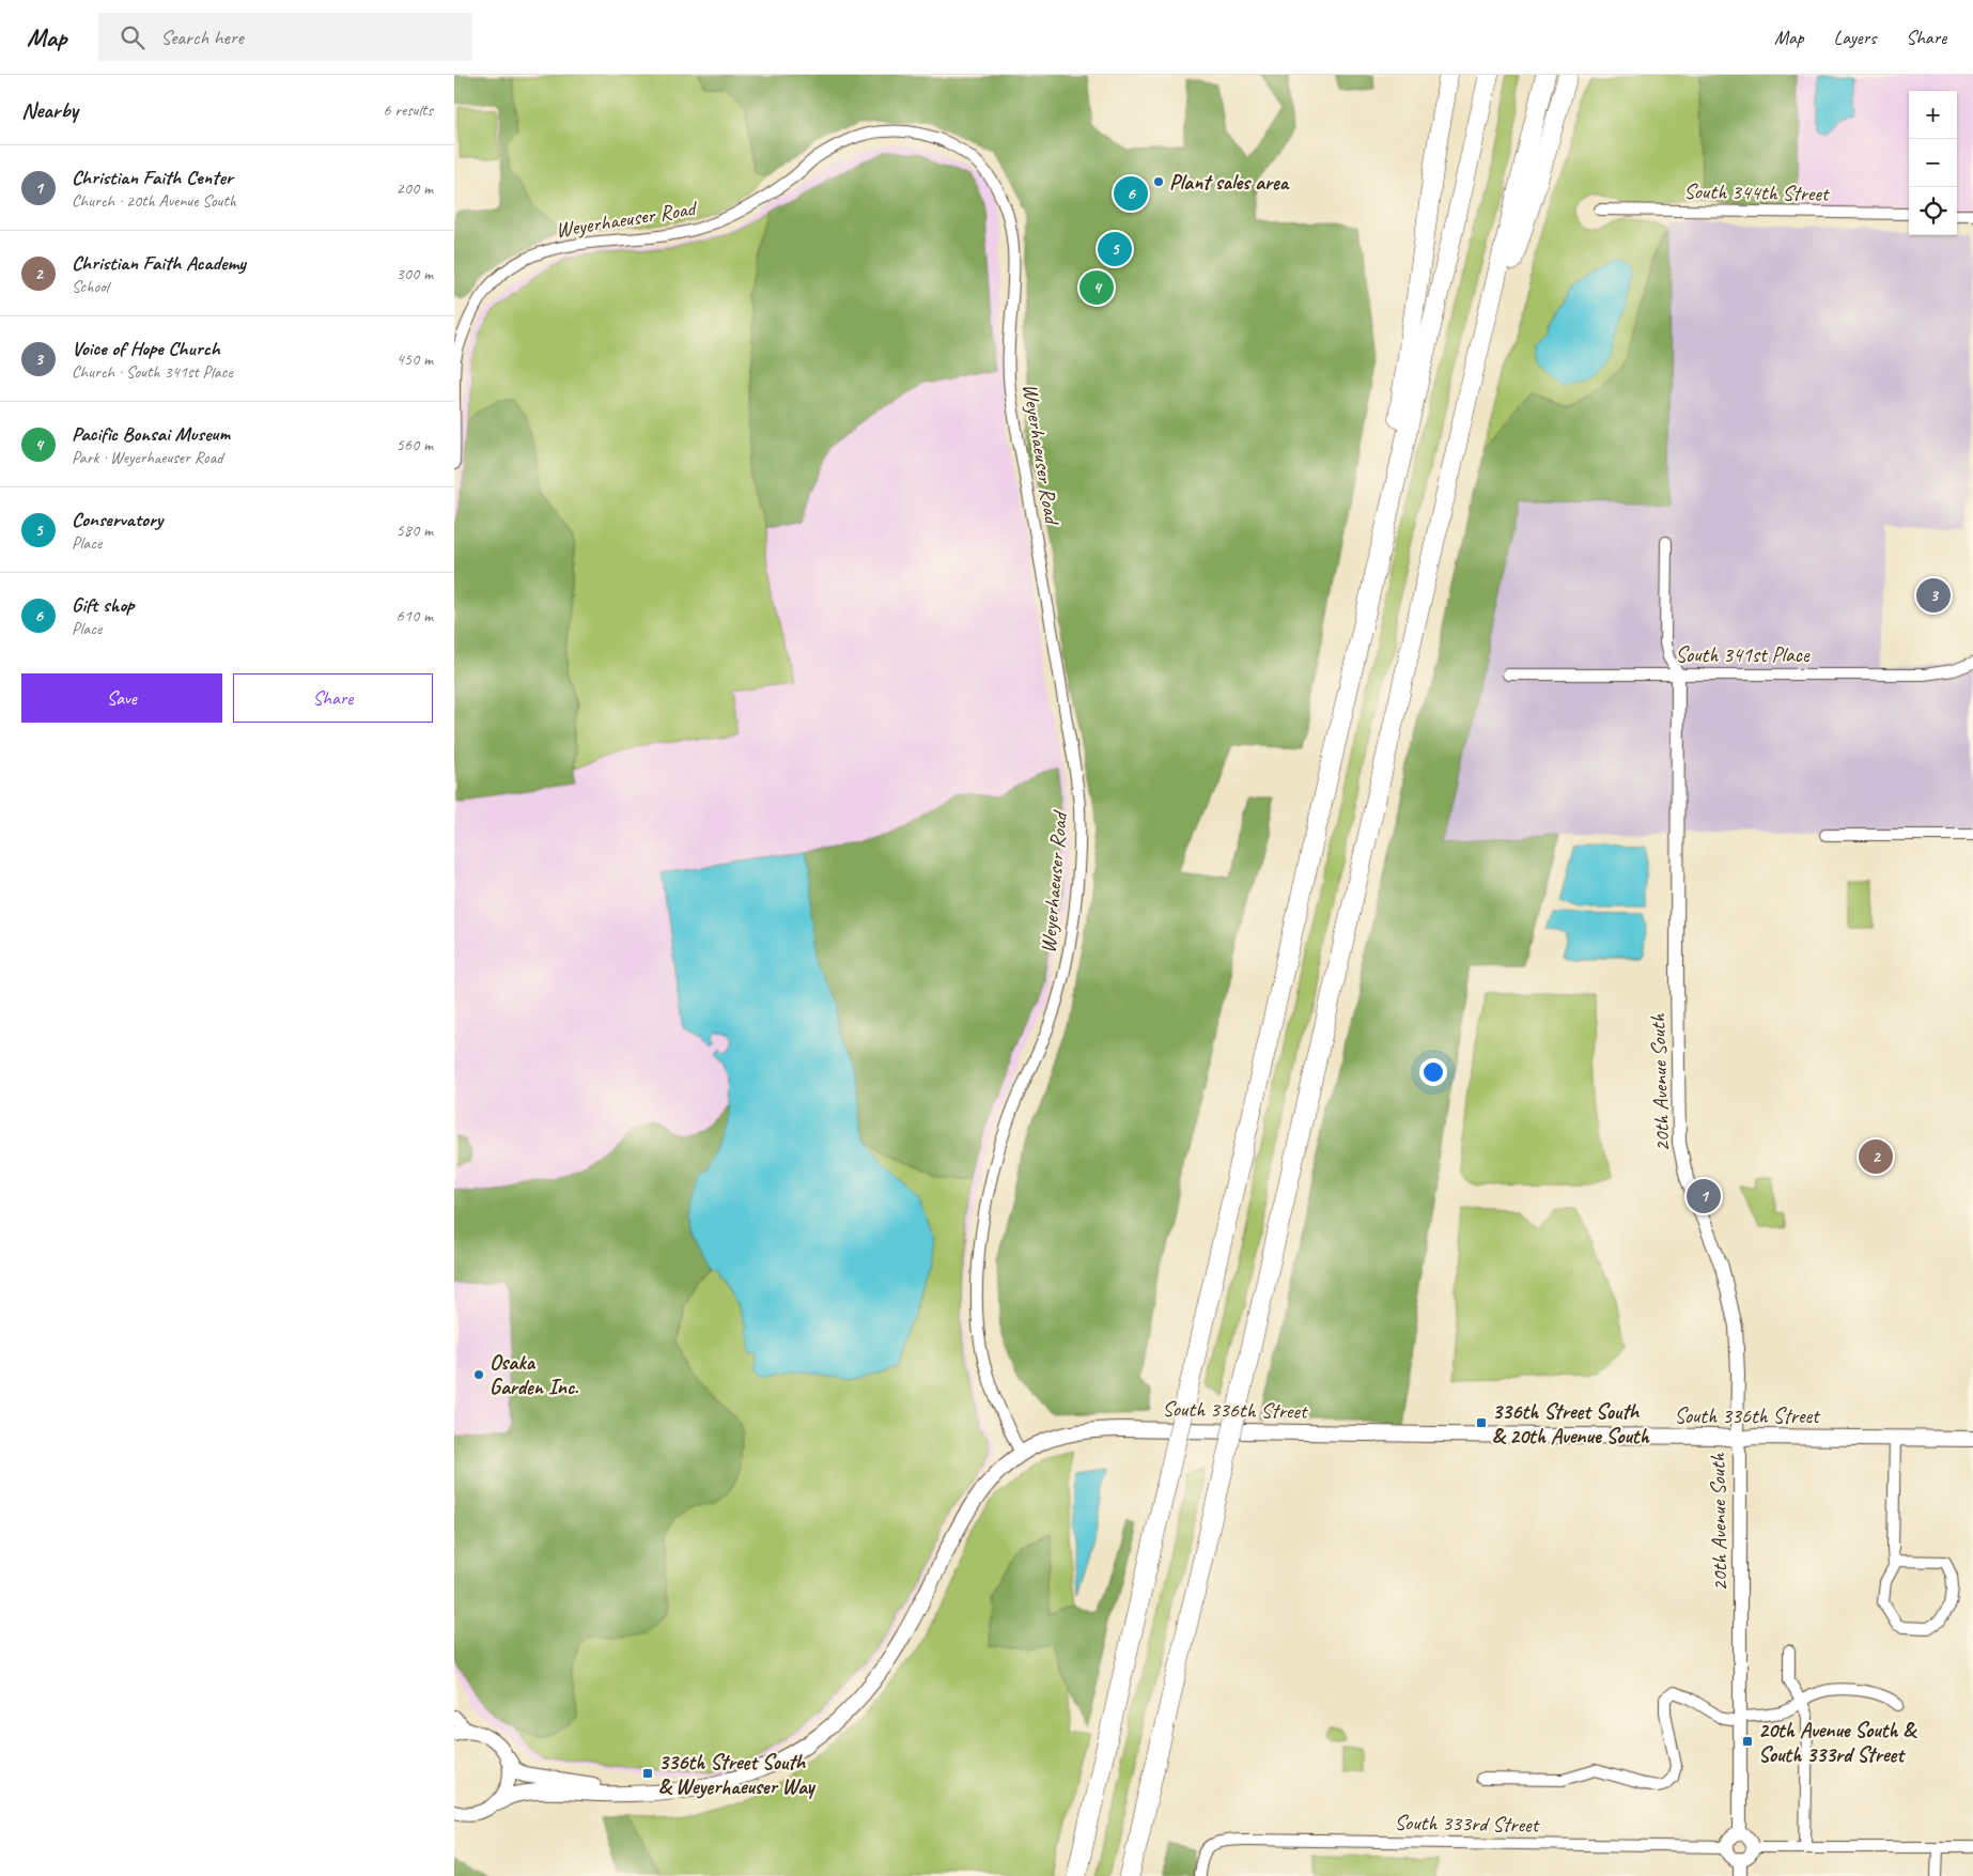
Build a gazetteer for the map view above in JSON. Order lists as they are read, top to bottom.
{
  "streets": {
    "main road": ["South 336th Street"],
    "street": [
      "South 344th Street",
      "Weyerhaeuser Road",
      "South 341st Place",
      "20th Avenue South",
      "South 333rd Street"
    ]
  },
  "crossings": [
    ["Weyerhaeuser Road", "South 336th Street"],
    ["South 341st Place", "20th Avenue South"],
    ["20th Avenue South", "South 336th Street"],
    ["20th Avenue South", "South 333rd Street"]
  ],
  "places": {
    "other": ["Plant sales area", "Osaka Garden Inc."],
    "transit": ["336th Street South & 20th Avenue South", "20th Avenue South & South 333rd Street", "336th Street South & Weyerhaeuser Way"]
  },
  "page": {
    "header": "Map",
    "search": "Search here",
    "nav": ["Map", "Layers", "Share"],
    "heading": ["Nearby", "6 results"],
    "map_buttons": ["+", "−"],
    "list": [
      {
        "mark": "1",
        "name": "Christian Faith Center",
        "note": "Church · 20th Avenue South",
        "value": "200 m"
      },
      {
        "mark": "2",
        "name": "Christian Faith Academy",
        "note": "School",
        "value": "300 m"
      },
      {
        "mark": "3",
        "name": "Voice of Hope Church",
        "note": "Church · South 341st Place",
        "value": "450 m"
      },
      {
        "mark": "4",
        "name": "Pacific Bonsai Museum",
        "note": "Park · Weyerhaeuser Road",
        "value": "560 m"
      },
      {
        "mark": "5",
        "name": "Conservatory",
        "note": "Place",
        "value": "580 m"
      },
      {
        "mark": "6",
        "name": "Gift shop",
        "note": "Place",
        "value": "610 m"
      }
    ],
    "pins": [
      "6",
      "5",
      "4",
      "3",
      "2",
      "1"
    ],
    "buttons": ["Save", "Share"]
  }
}
